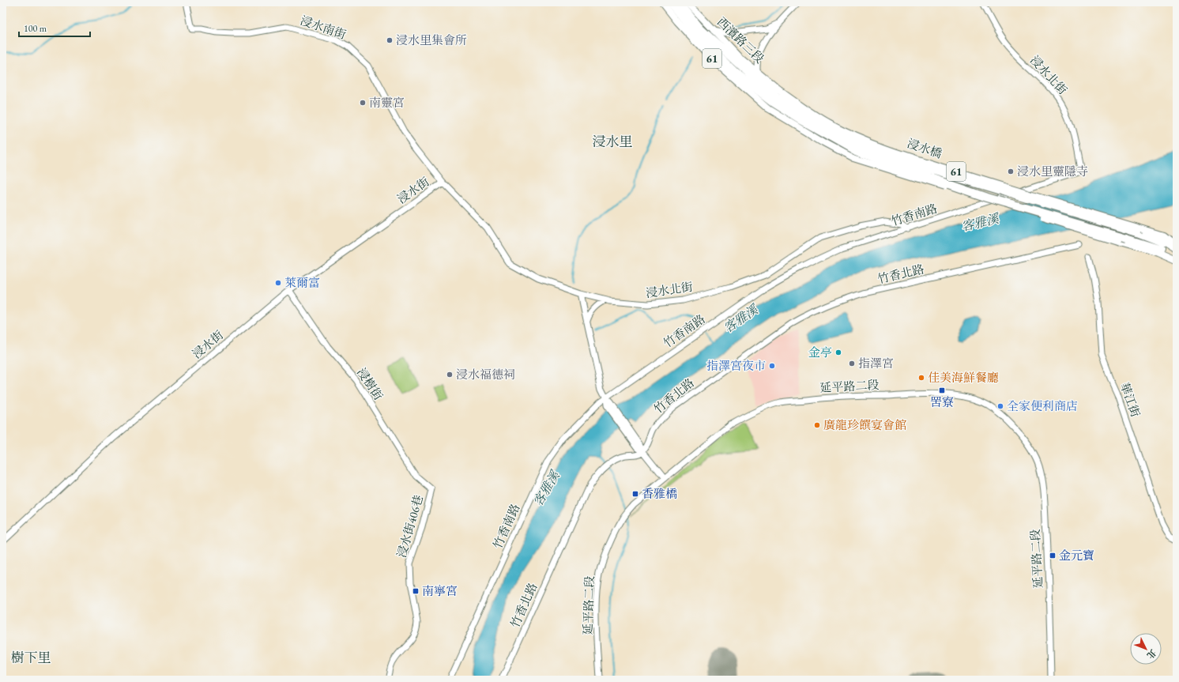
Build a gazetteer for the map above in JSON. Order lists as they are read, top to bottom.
{
  "streets": {
    "highway": ["61", "浸水橋"],
    "main road": ["西濱路三段"],
    "street": [
      "浸水南街",
      "浸水北街",
      "浸水街",
      "竹香南路",
      "竹香北路",
      "浸樹街",
      "延平路二段",
      "華江街",
      "浸水街406巷"
    ]
  },
  "crossings": [
    ["浸水南街", "浸水北街"],
    ["浸水南街", "浸水街"],
    ["西濱路三段", "61"],
    ["西濱路三段", "浸水橋"],
    ["61", "浸水橋"],
    ["浸水北街", "浸水街"],
    ["浸水北街", "竹香南路"],
    ["浸水街", "浸樹街"],
    ["浸樹街", "浸水街406巷"]
  ],
  "districts": ["浸水里", "樹下里"],
  "water": ["客雅溪"],
  "places": {
    "other": [
      "浸水里集會所",
      "南靈宮",
      "浸水里靈隱寺",
      "萊爾富",
      "金亭",
      "指澤宮",
      "指澤宮夜市",
      "浸水福德祠",
      "佳美海鮮餐廳",
      "全家便利商店",
      "廣龍珍饌宴會館"
    ],
    "transit": [
      "罟寮",
      "香雅橋",
      "金元寶",
      "南寧宮"
    ]
  },
  "scale_bar": "100 m",
  "north": "bottom right"
}
